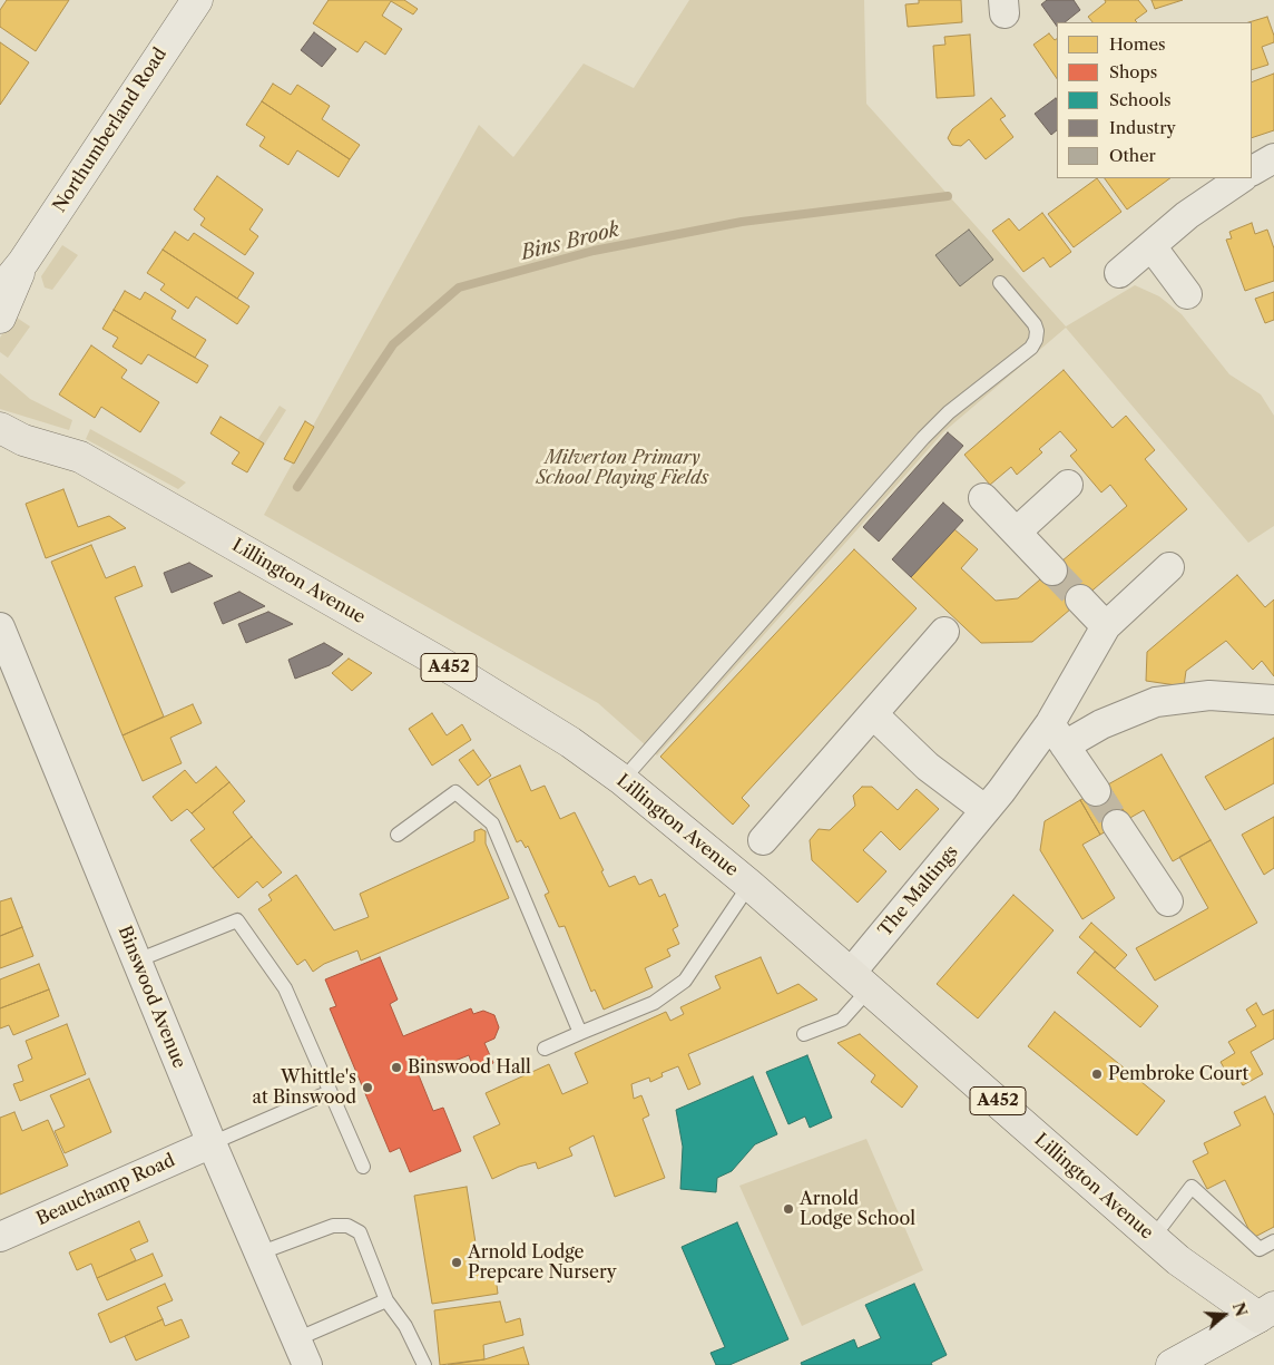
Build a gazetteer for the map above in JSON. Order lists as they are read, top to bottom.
{
  "streets": {
    "highway": ["Lillington Avenue", "A452"],
    "street": [
      "Northumberland Road",
      "The Maltings",
      "Binswood Avenue",
      "Beauchamp Road"
    ]
  },
  "crossings": [
    ["Lillington Avenue", "The Maltings"],
    ["Binswood Avenue", "Beauchamp Road"]
  ],
  "water": ["Bins Brook"],
  "parks": ["Milverton Primary School Playing Fields"],
  "places": [
    "Binswood Hall",
    "Pembroke Court",
    "Whittle's at Binswood",
    "Arnold Lodge School",
    "Arnold Lodge Prepcare Nursery"
  ],
  "legend": [
    "Homes",
    "Shops",
    "Schools",
    "Industry",
    "Other"
  ],
  "north": "right"
}
